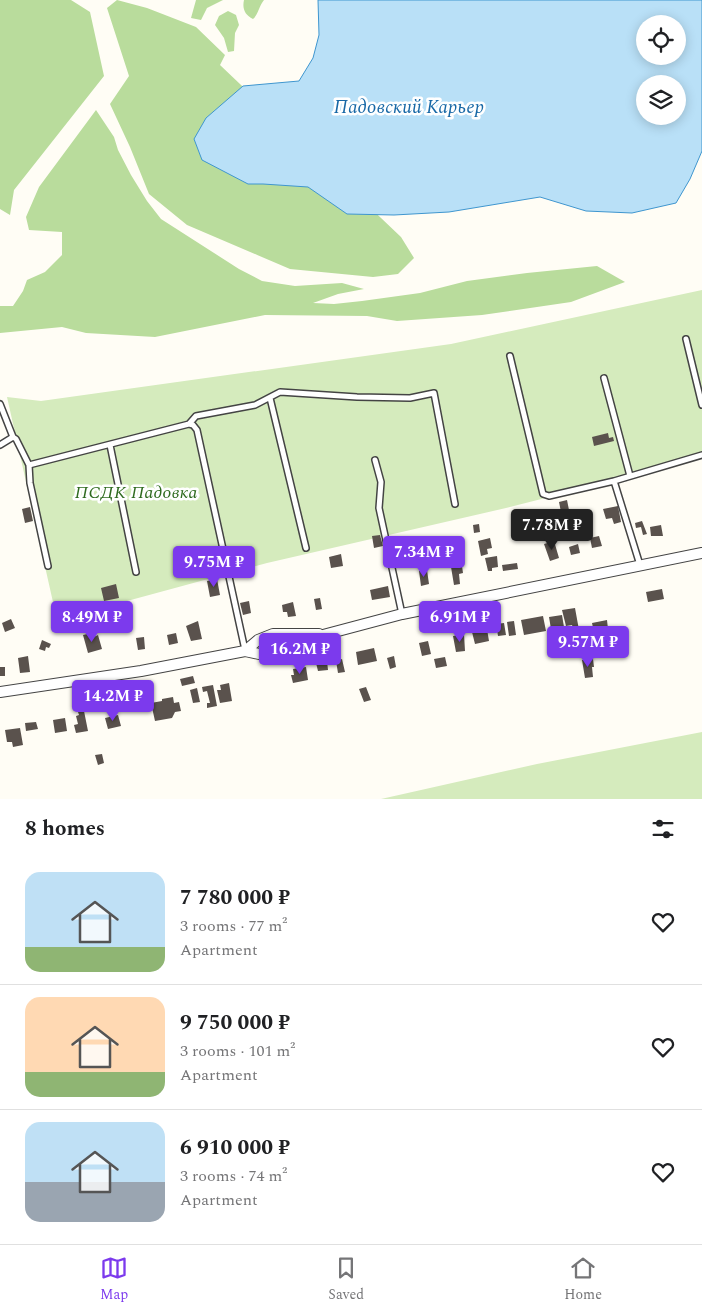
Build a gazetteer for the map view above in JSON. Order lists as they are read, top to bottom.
{
  "water": ["Падовский Карьер"],
  "parks": ["ПСДК Падовка"],
  "page": {
    "price": [
      "7.78M ₽",
      "7.34M ₽",
      "9.75M ₽",
      "8.49M ₽",
      "6.91M ₽",
      "9.57M ₽",
      "16.2M ₽",
      "14.2M ₽"
    ],
    "heading": "8 homes",
    "list": [
      {
        "name": "7 780 000 ₽",
        "note": "3 rooms · 77 m² · Apartment"
      },
      {
        "name": "9 750 000 ₽",
        "note": "3 rooms · 101 m² · Apartment"
      },
      {
        "name": "6 910 000 ₽",
        "note": "3 rooms · 74 m² · Apartment"
      }
    ],
    "tabs": ["Map", "Saved", "Home"]
  }
}
